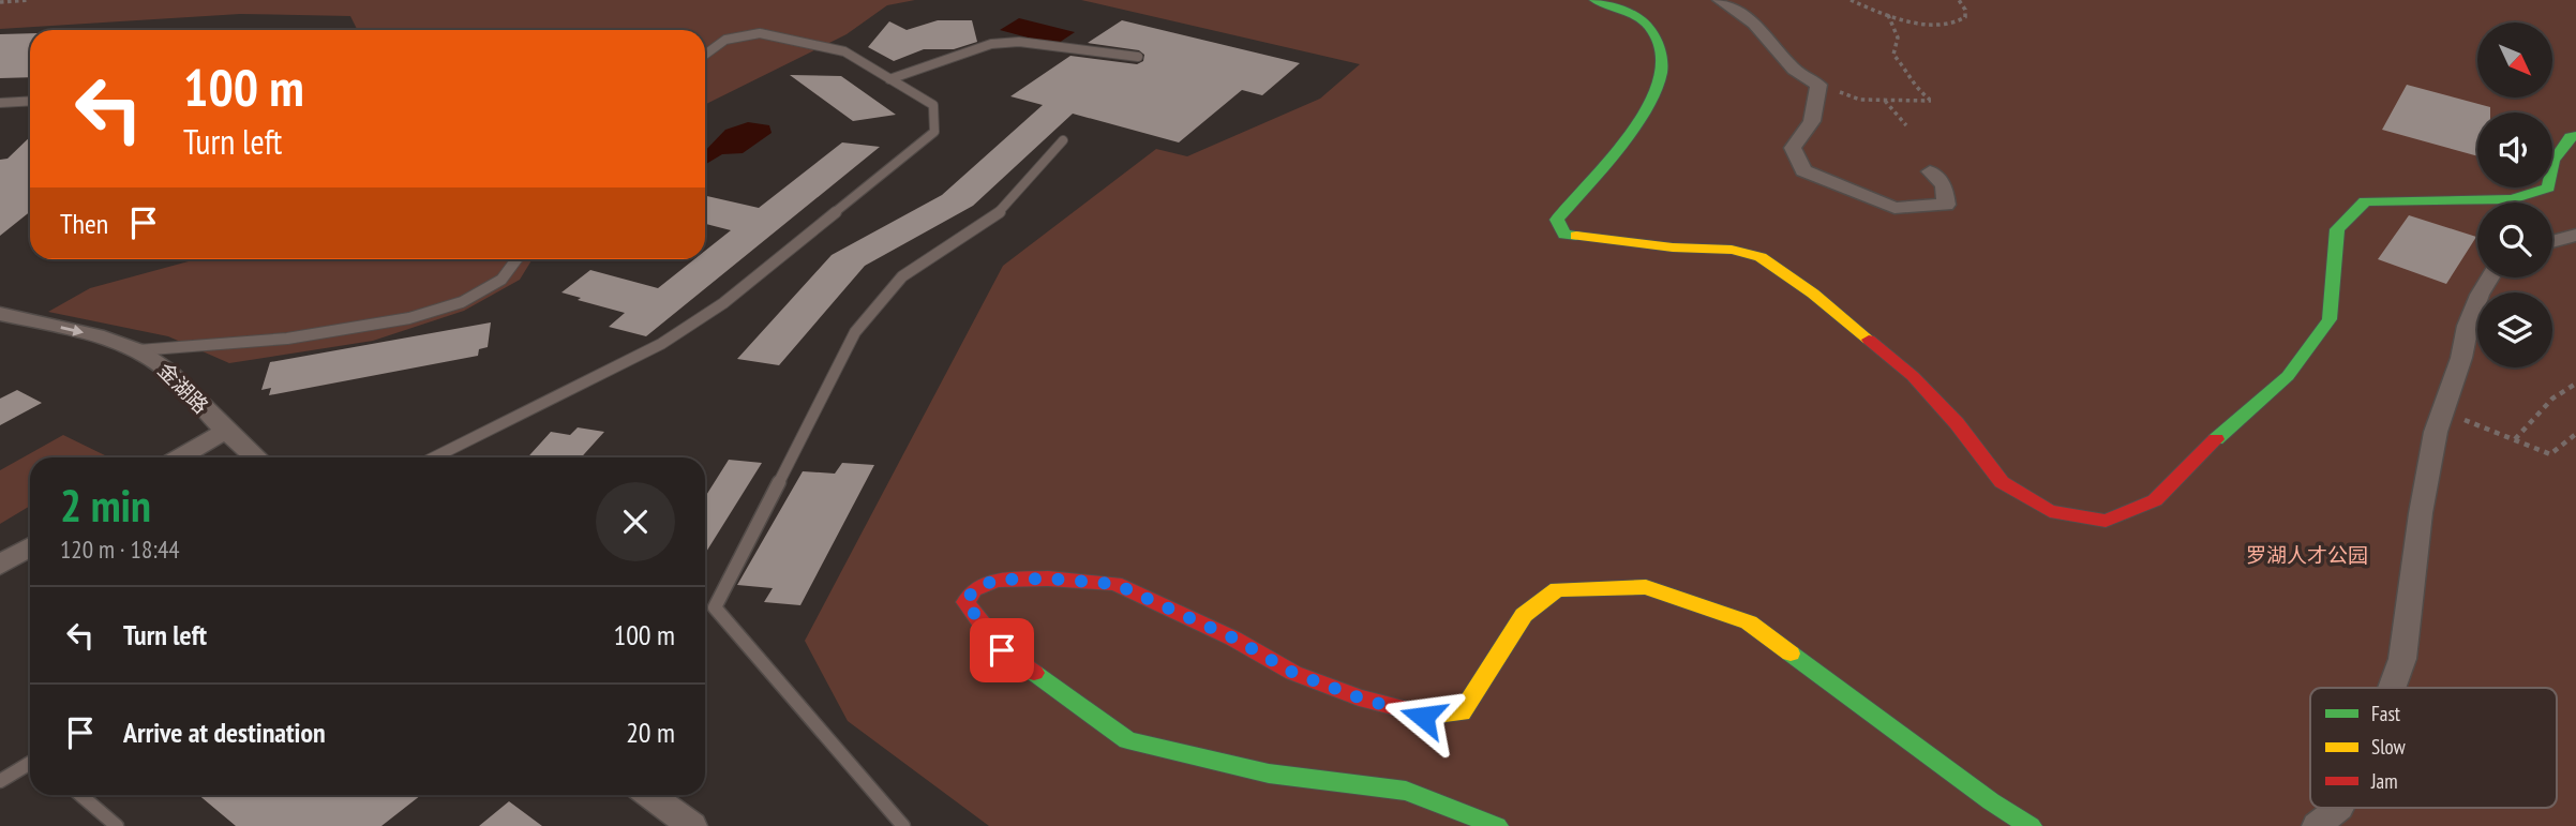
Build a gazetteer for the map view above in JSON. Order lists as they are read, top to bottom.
{
  "streets": {
    "street": ["金湖路"]
  },
  "one_way": ["金湖路"],
  "parks": ["罗湖人才公园"],
  "legend": ["Fast", "Slow", "Jam"],
  "north": "bottom right",
  "page": {
    "turn": ["100 m", "Turn left"],
    "then": "Then",
    "heading": ["2 min", "120 m · 18:44"],
    "list": [
      {
        "name": "Turn left",
        "value": "100 m"
      },
      {
        "name": "Arrive at destination",
        "value": "20 m"
      }
    ]
  }
}
